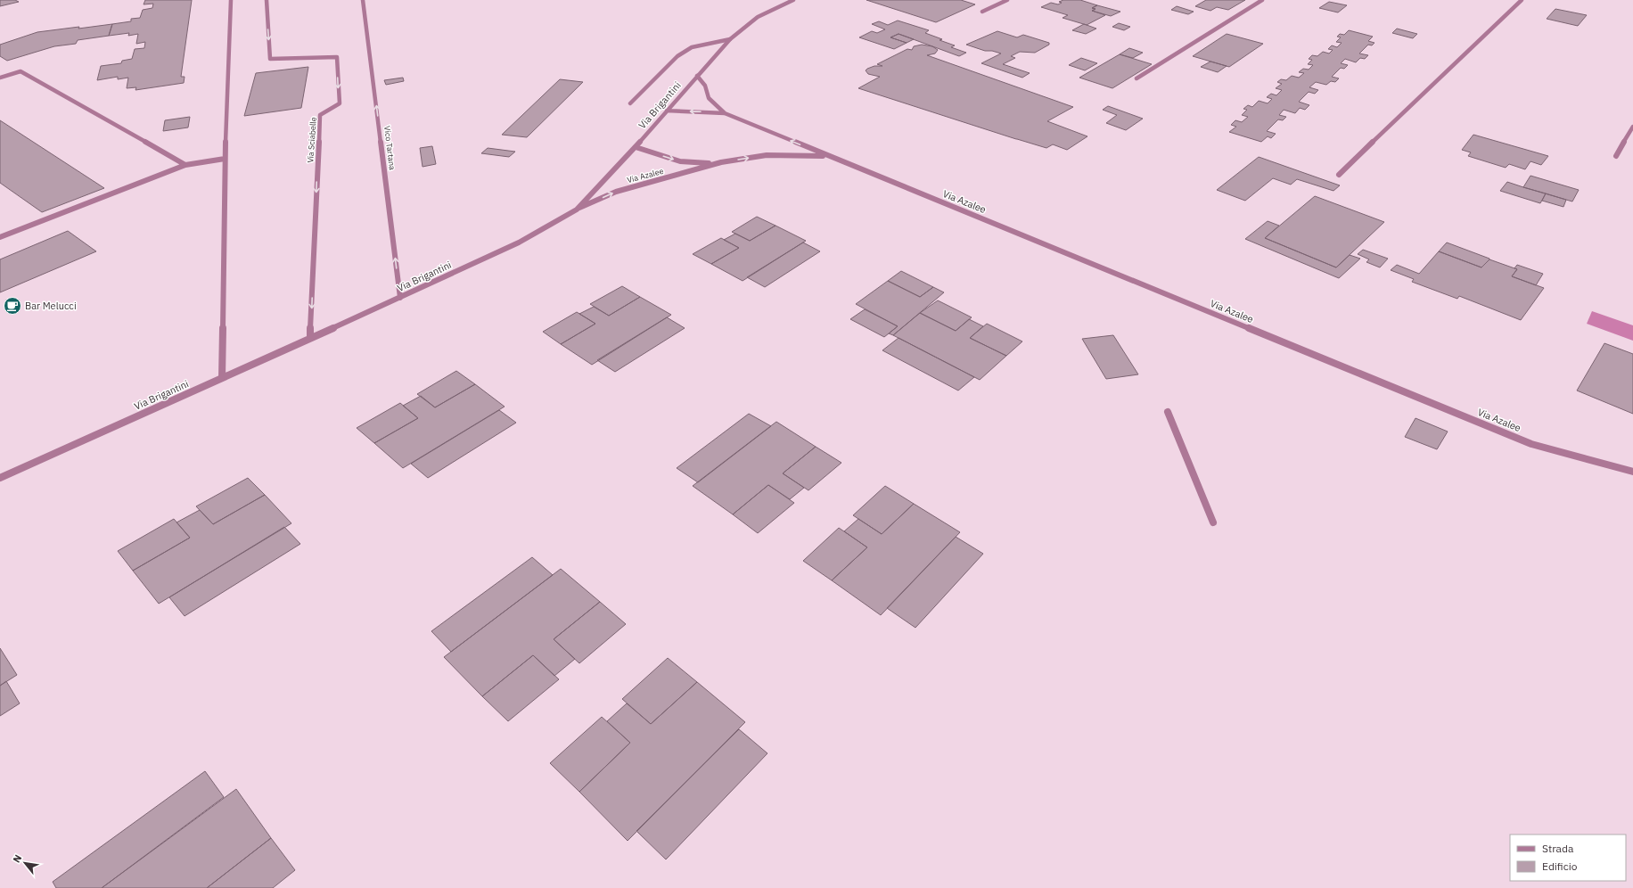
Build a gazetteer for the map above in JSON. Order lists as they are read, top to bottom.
{
  "streets": {
    "street": [
      "Via Brigantini",
      "Via Sciabelle",
      "Vico Tartana",
      "Via Azalee"
    ]
  },
  "crossings": [
    ["Via Brigantini", "Via Sciabelle"],
    ["Via Brigantini", "Vico Tartana"],
    ["Via Brigantini", "Via Azalee"]
  ],
  "one_way": ["Via Sciabelle", "Vico Tartana"],
  "places": {
    "cafe": ["Bar Melucci"]
  },
  "legend": ["Strada", "Edificio"],
  "north": "top left"
}
